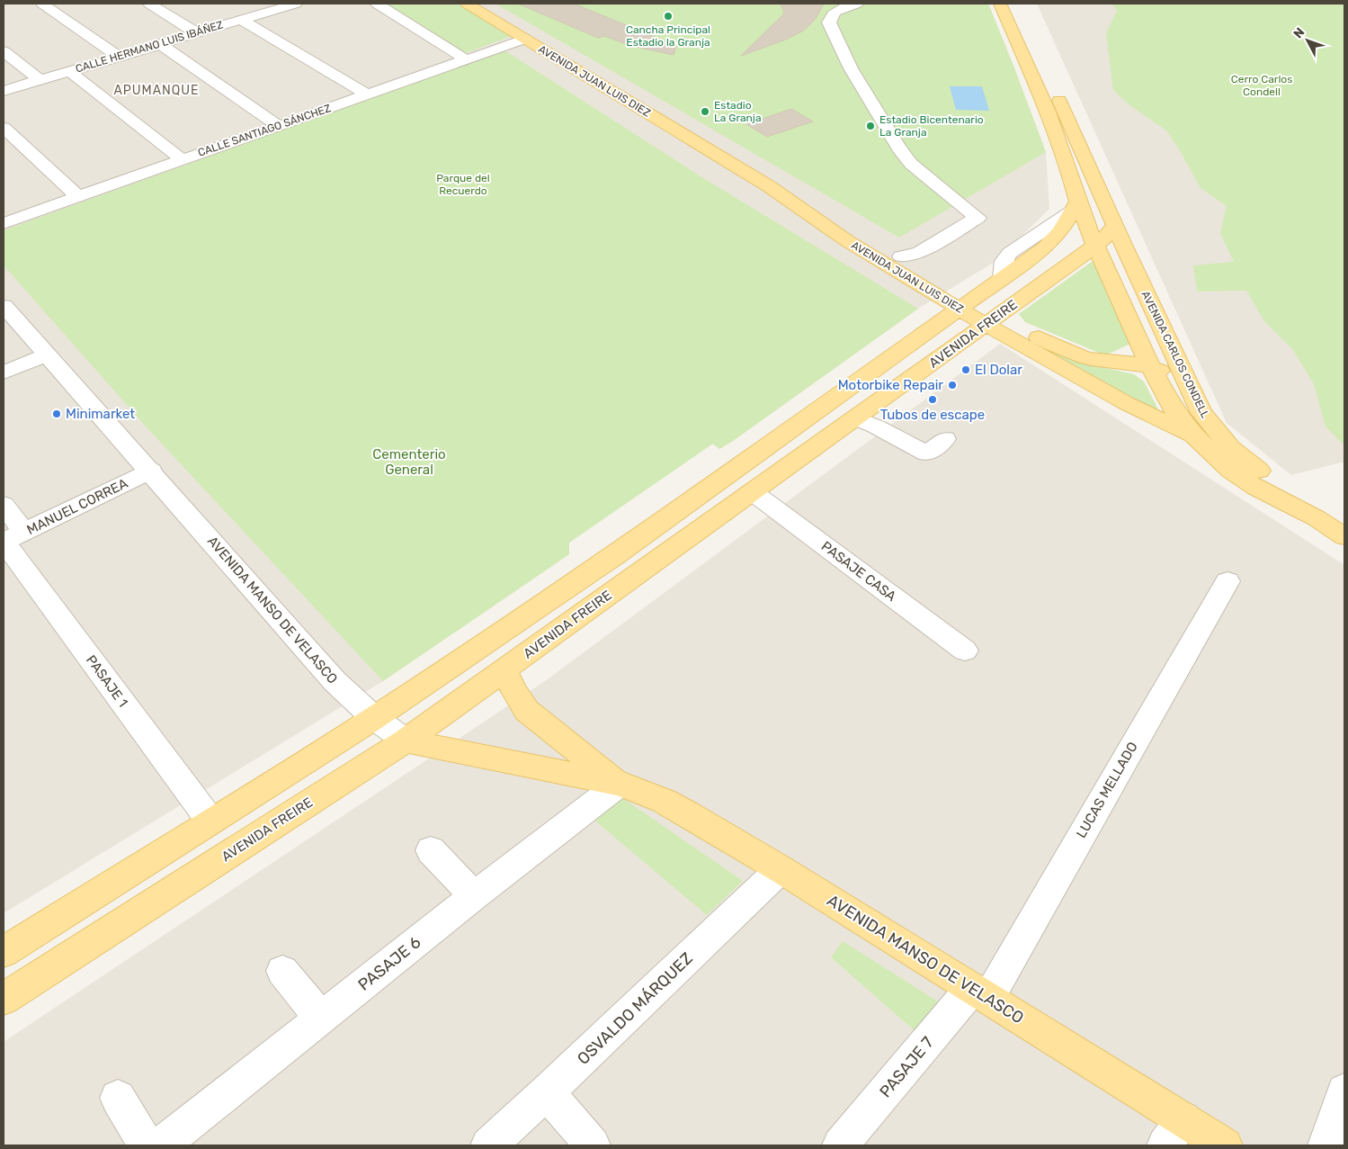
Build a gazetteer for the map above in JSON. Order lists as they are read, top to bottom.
{
  "streets": {
    "main road": [
      "AVENIDA JUAN LUIS DIEZ",
      "AVENIDA FREIRE",
      "AVENIDA CARLOS CONDELL",
      "AVENIDA MANSO DE VELASCO"
    ],
    "street": [
      "CALLE HERMANO LUIS IBÁÑEZ",
      "CALLE SANTIAGO SÁNCHEZ",
      "MANUEL CORREA",
      "PASAJE CASA",
      "PASAJE 1",
      "LUCAS MELLADO",
      "PASAJE 6",
      "OSVALDO MÁRQUEZ",
      "PASAJE 7"
    ]
  },
  "crossings": [
    ["AVENIDA JUAN LUIS DIEZ", "CALLE SANTIAGO SÁNCHEZ"],
    ["AVENIDA JUAN LUIS DIEZ", "AVENIDA FREIRE"],
    ["AVENIDA JUAN LUIS DIEZ", "AVENIDA CARLOS CONDELL"],
    ["AVENIDA FREIRE", "AVENIDA CARLOS CONDELL"],
    ["AVENIDA FREIRE", "PASAJE CASA"],
    ["AVENIDA FREIRE", "AVENIDA MANSO DE VELASCO"],
    ["AVENIDA FREIRE", "PASAJE 1"],
    ["MANUEL CORREA", "AVENIDA MANSO DE VELASCO"],
    ["MANUEL CORREA", "PASAJE 1"],
    ["AVENIDA MANSO DE VELASCO", "LUCAS MELLADO"],
    ["AVENIDA MANSO DE VELASCO", "PASAJE 6"],
    ["AVENIDA MANSO DE VELASCO", "OSVALDO MÁRQUEZ"],
    ["AVENIDA MANSO DE VELASCO", "PASAJE 7"],
    ["LUCAS MELLADO", "PASAJE 7"]
  ],
  "districts": ["APUMANQUE"],
  "parks": ["Cerro Carlos Condell", "Parque del Recuerdo", "Cementerio General"],
  "places": [
    "Cancha Principal Estadio la Granja",
    "Estadio La Granja",
    "Estadio Bicentenario La Granja",
    "El Dolar",
    "Motorbike Repair",
    "Tubos de escape",
    "Minimarket"
  ],
  "north": "top left"
}
